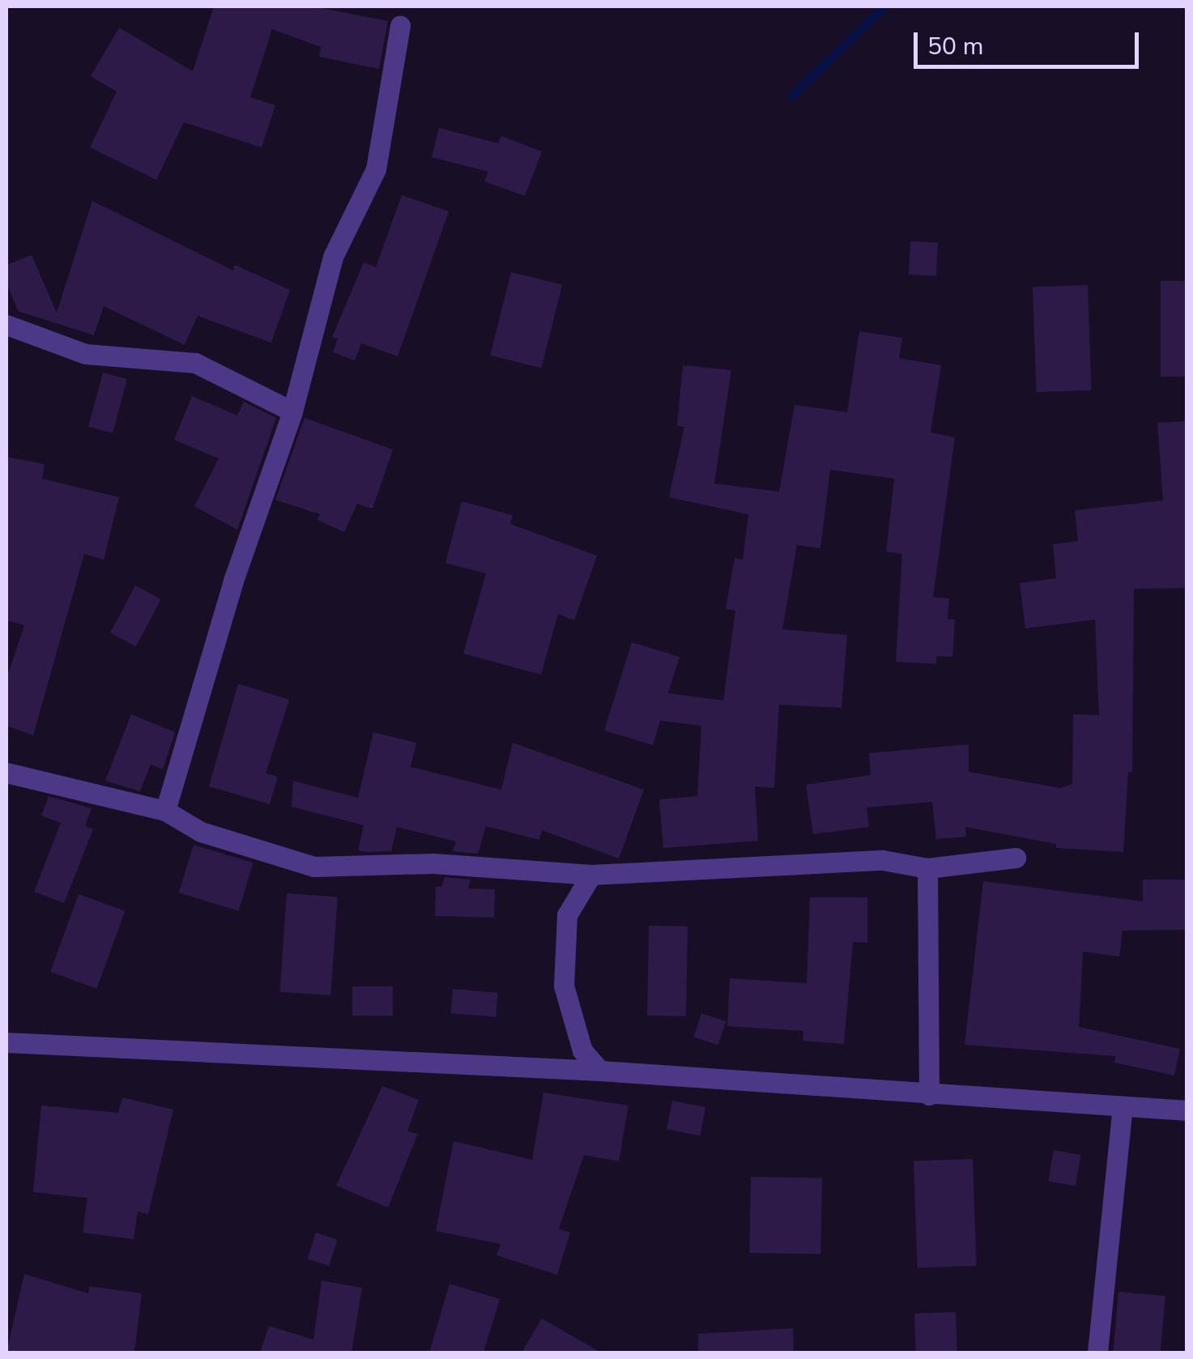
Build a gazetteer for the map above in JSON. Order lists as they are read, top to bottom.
{
  "scale_bar": "50 m"
}
